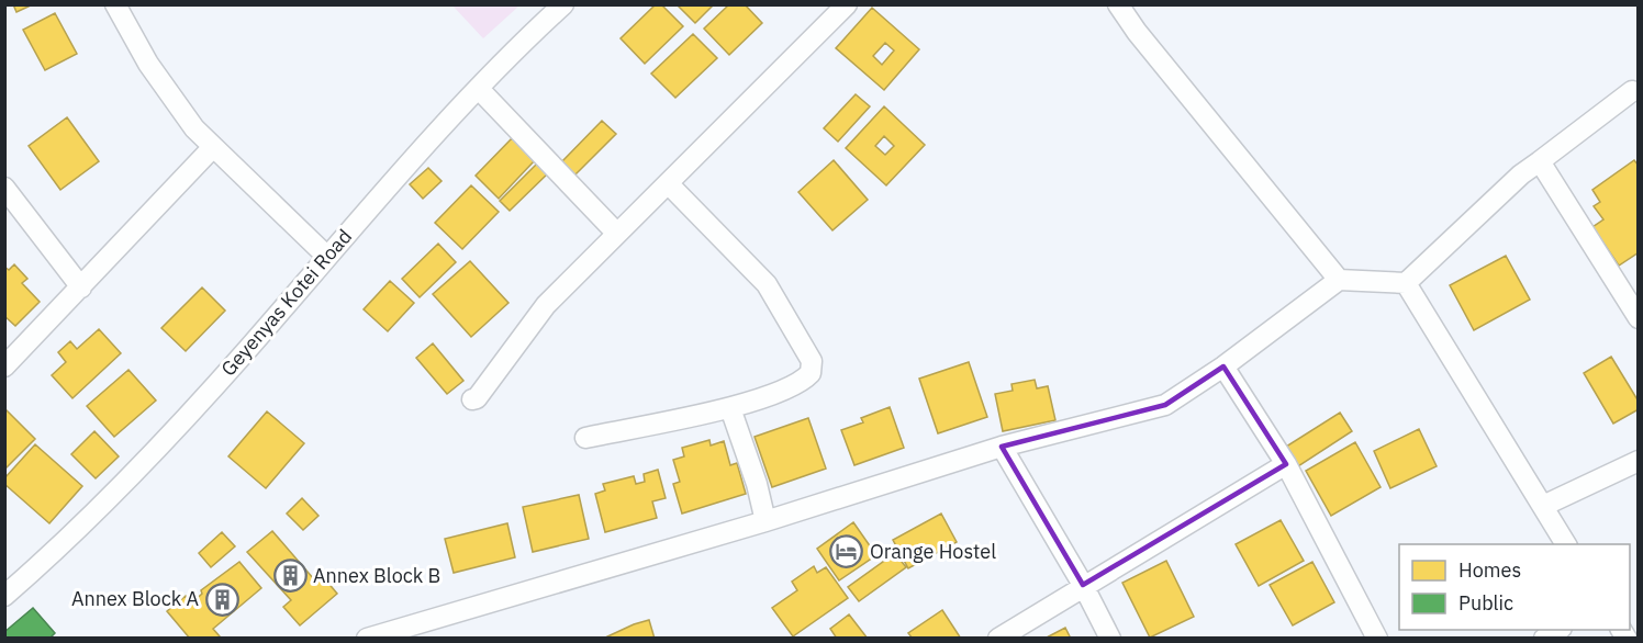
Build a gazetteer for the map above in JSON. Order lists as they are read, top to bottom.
{
  "streets": {
    "street": ["Geyenyas Kotei Road"]
  },
  "places": {
    "hotel": ["Orange Hostel"],
    "building": ["Annex Block B", "Annex Block A"]
  },
  "legend": ["Homes", "Public"]
}
